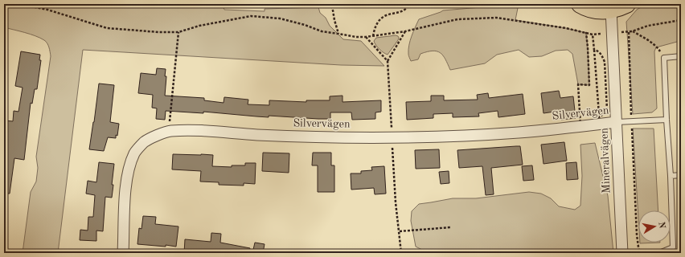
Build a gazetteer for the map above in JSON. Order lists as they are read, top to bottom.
{
  "streets": {
    "street": ["Silvervägen", "Mineralvägen"]
  },
  "crossings": [
    ["Silvervägen", "Mineralvägen"]
  ],
  "north": "right"
}
